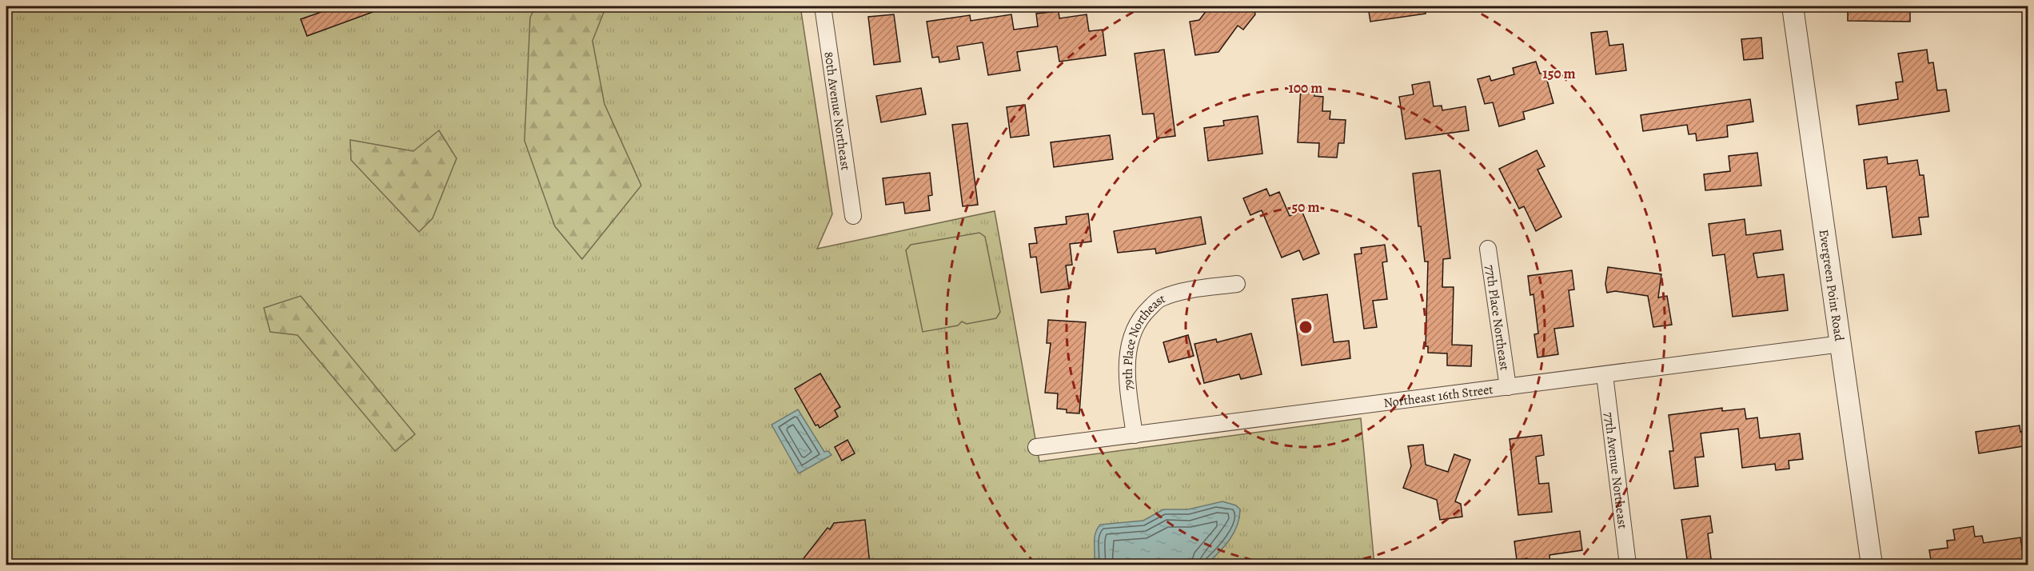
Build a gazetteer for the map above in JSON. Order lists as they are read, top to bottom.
{
  "streets": {
    "street": [
      "80th Avenue Northeast",
      "Evergreen Point Road",
      "77th Place Northeast",
      "79th Place Northeast",
      "Northeast 16th Street",
      "77th Avenue Northeast"
    ]
  },
  "crossings": [
    ["Evergreen Point Road", "Northeast 16th Street"],
    ["77th Place Northeast", "Northeast 16th Street"],
    ["79th Place Northeast", "Northeast 16th Street"],
    ["Northeast 16th Street", "77th Avenue Northeast"]
  ],
  "rings": ["150 m", "100 m", "50 m"]
}
